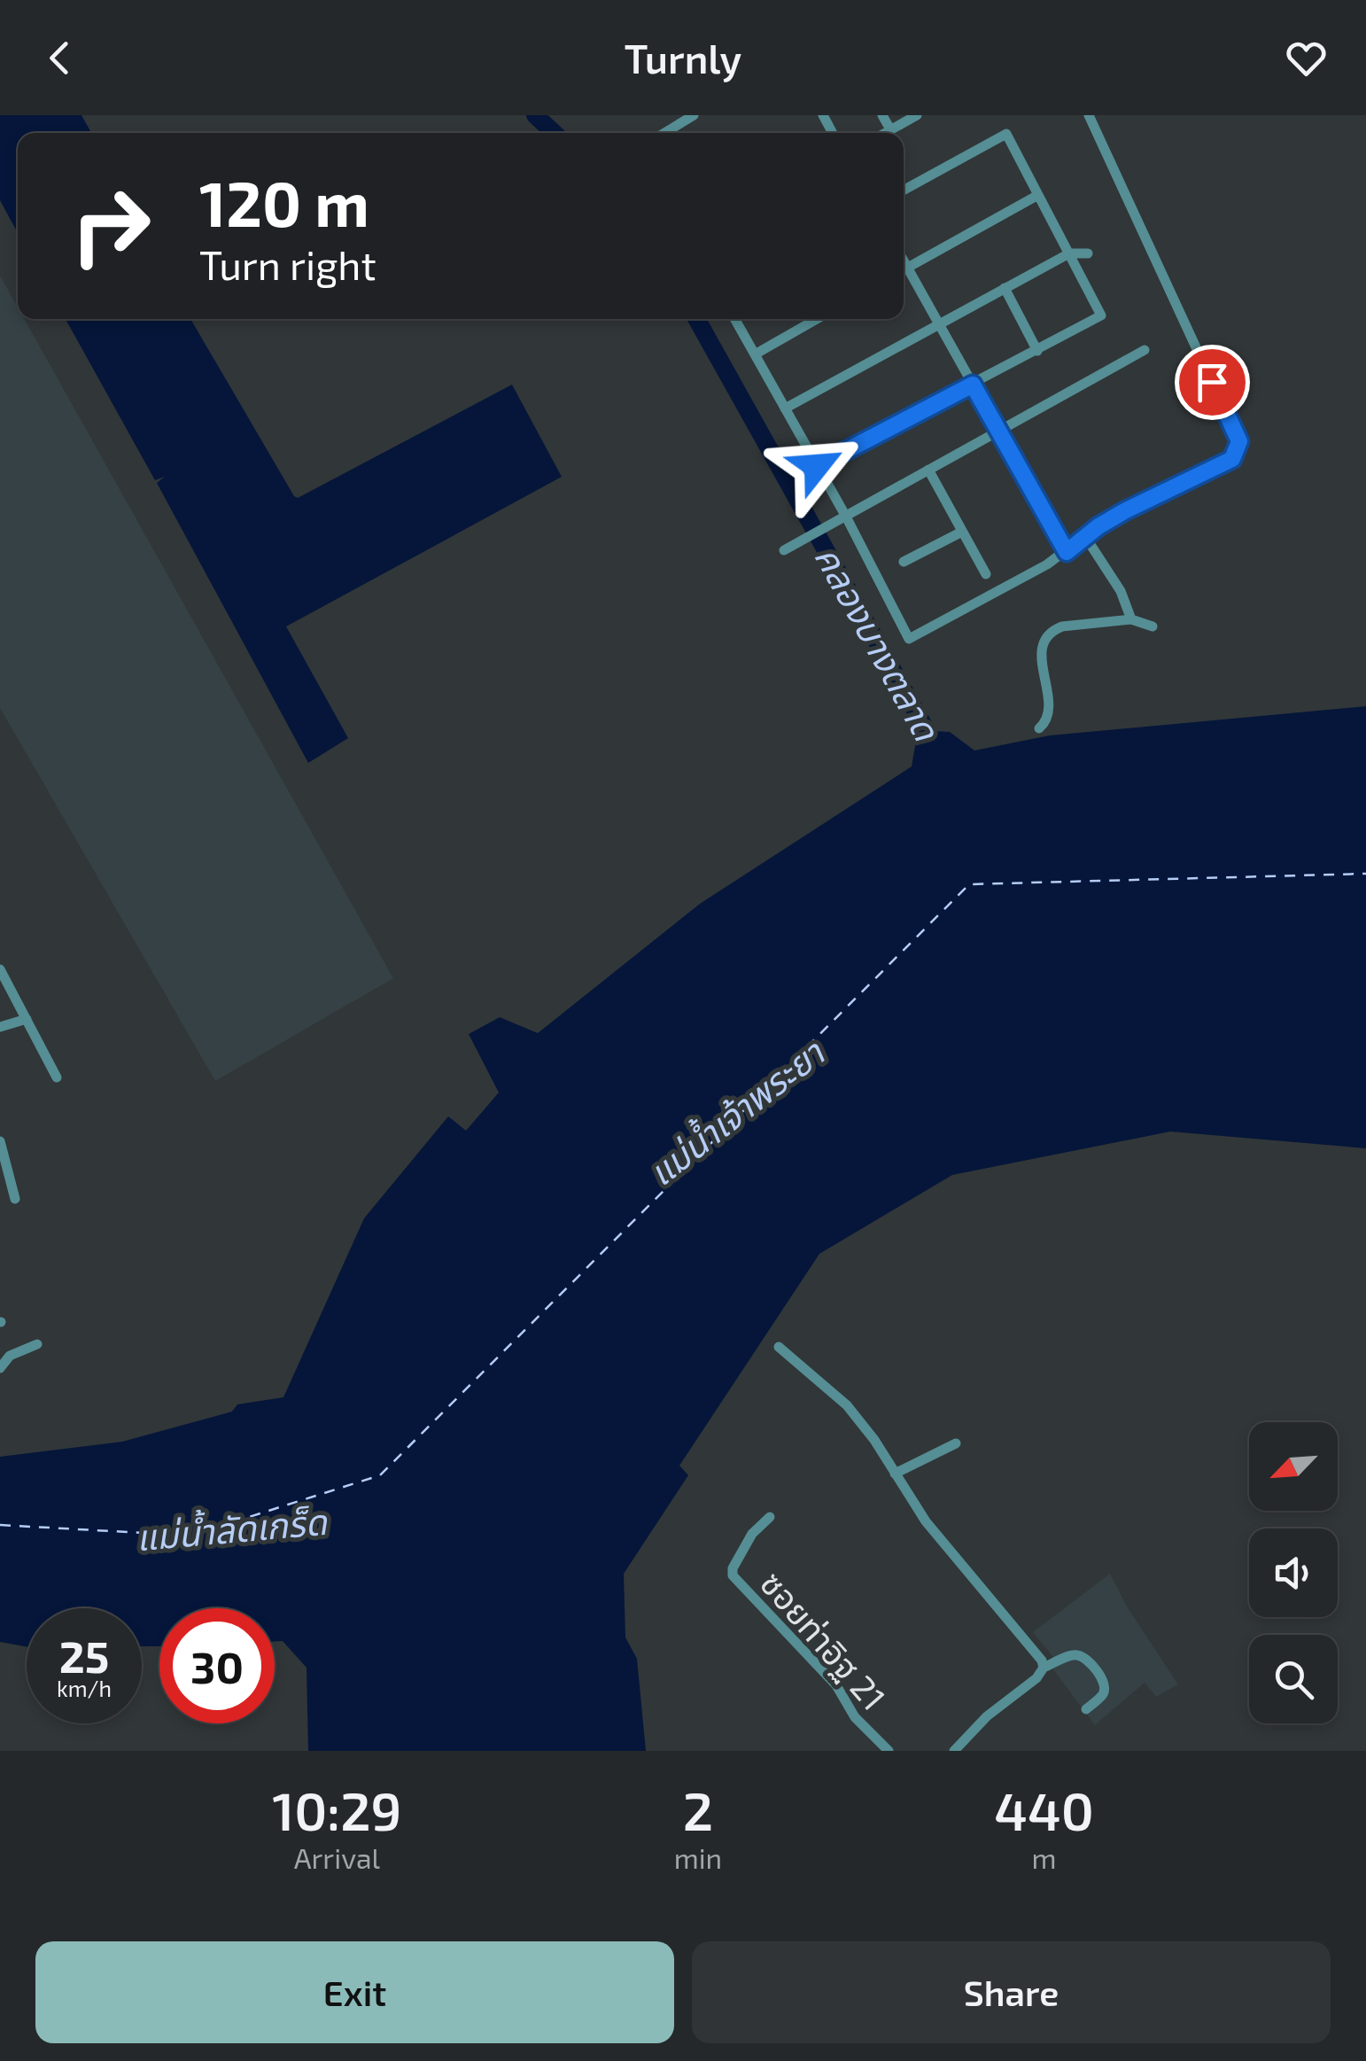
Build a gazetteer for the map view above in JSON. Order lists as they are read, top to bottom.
{
  "streets": {
    "street": ["ซอยท่าอิฐ 21"]
  },
  "water": ["คลองบางตลาด", "แม่น้ำเจ้าพระยา", "แม่น้ำลัดเกร็ด"],
  "north": "bottom left",
  "page": {
    "header": "Turnly",
    "turn": ["120 m", "Turn right"],
    "speed": "25 km/h",
    "limit": "30",
    "eta": [
      "10:29",
      "Arrival",
      "2",
      "min",
      "440",
      "m"
    ],
    "buttons": ["Exit", "Share"]
  }
}
